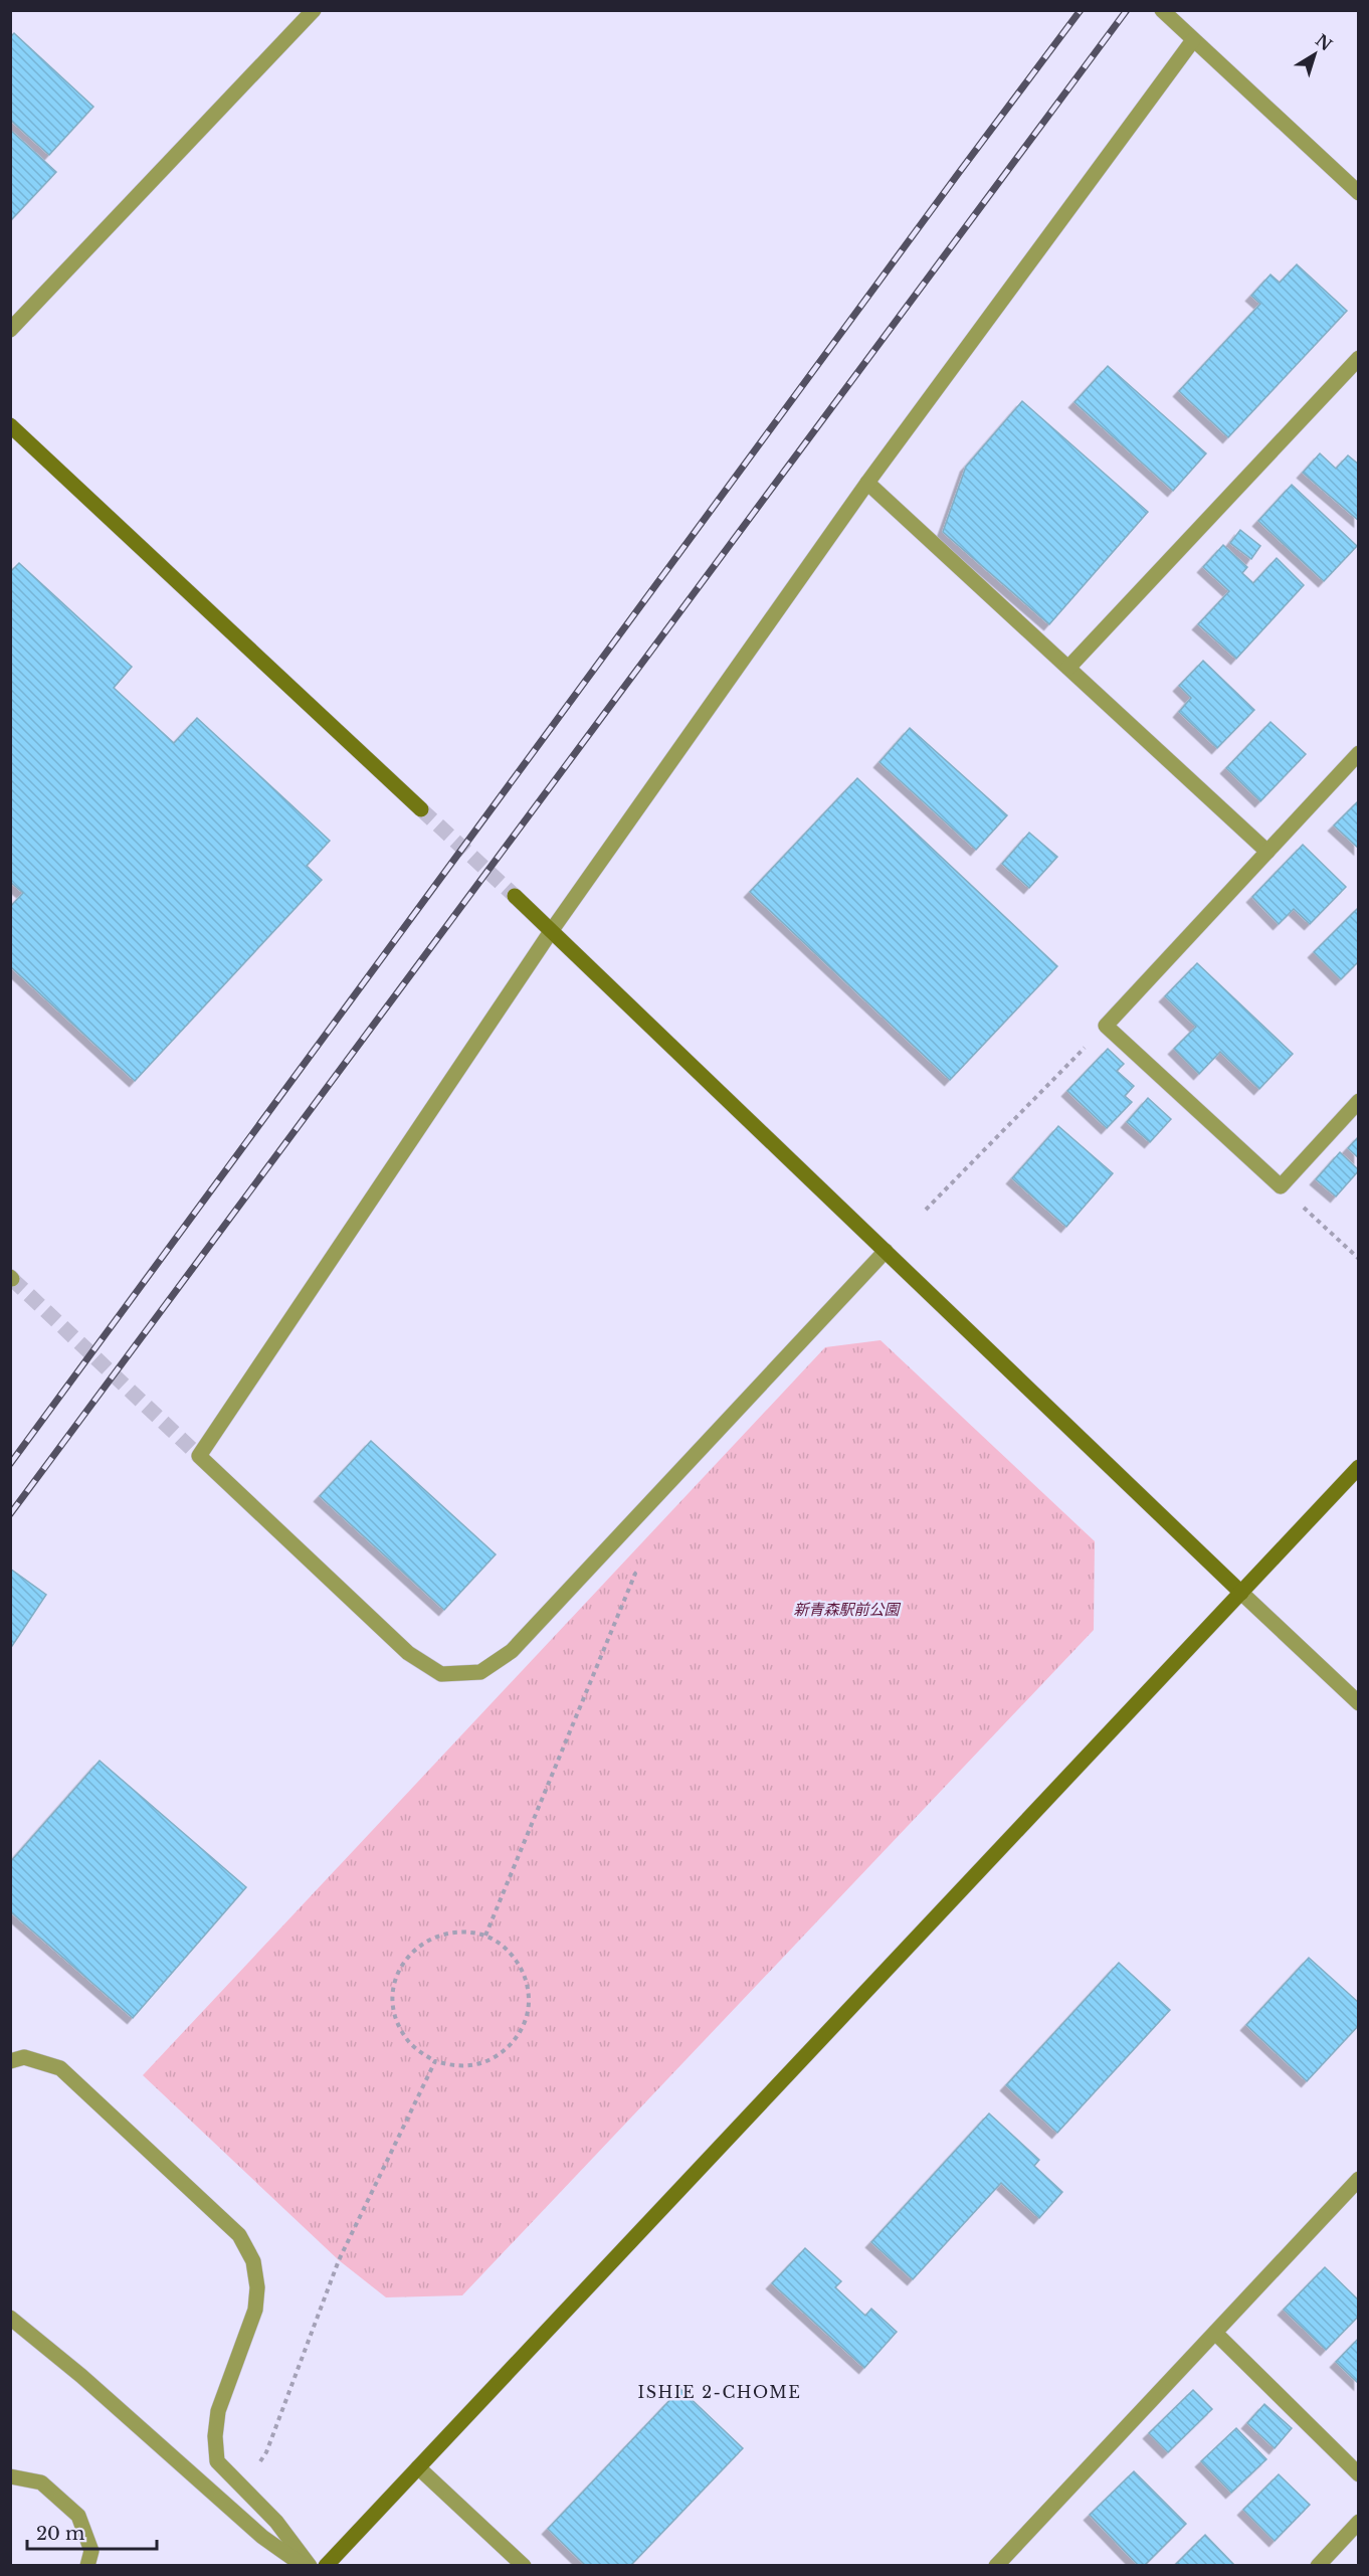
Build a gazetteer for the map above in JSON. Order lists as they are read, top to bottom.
{
  "districts": ["ISHIE 2-CHOME"],
  "parks": ["新青森駅前公園"],
  "scale_bar": "20 m",
  "north": "top right"
}
